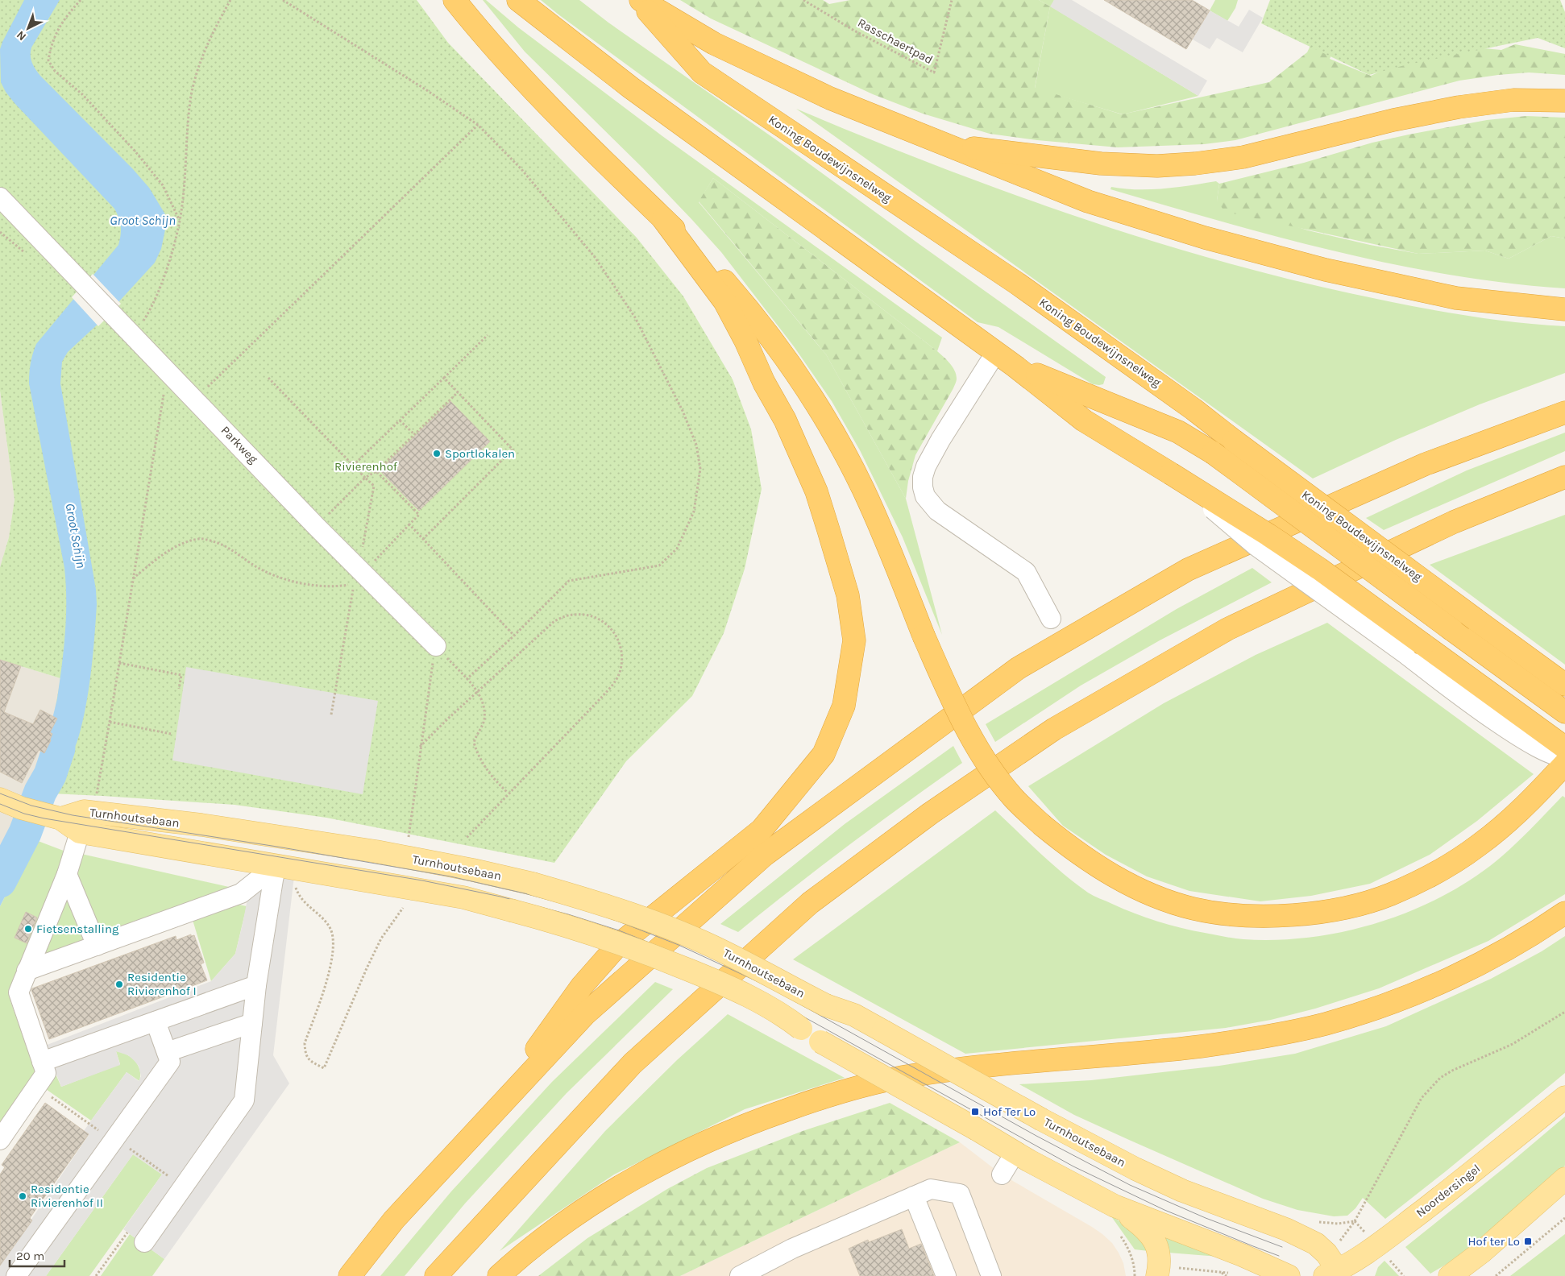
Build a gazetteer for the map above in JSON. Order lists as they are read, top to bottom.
{
  "streets": {
    "highway": ["Koning Boudewijnsnelweg"],
    "main road": ["Turnhoutsebaan", "Noordersingel"],
    "street": ["Parkweg"],
    "path": ["Rasschaertpad"]
  },
  "crossings": [
    ["Turnhoutsebaan", "Noordersingel"]
  ],
  "water": ["Groot Schijn"],
  "parks": ["Rivierenhof"],
  "places": {
    "other": [
      "Sportlokalen",
      "Fietsenstalling",
      "Residentie Rivierenhof I",
      "Residentie Rivierenhof II"
    ],
    "transit": ["Hof Ter Lo", "Hof ter Lo"]
  },
  "scale_bar": "20 m",
  "north": "bottom left"
}
